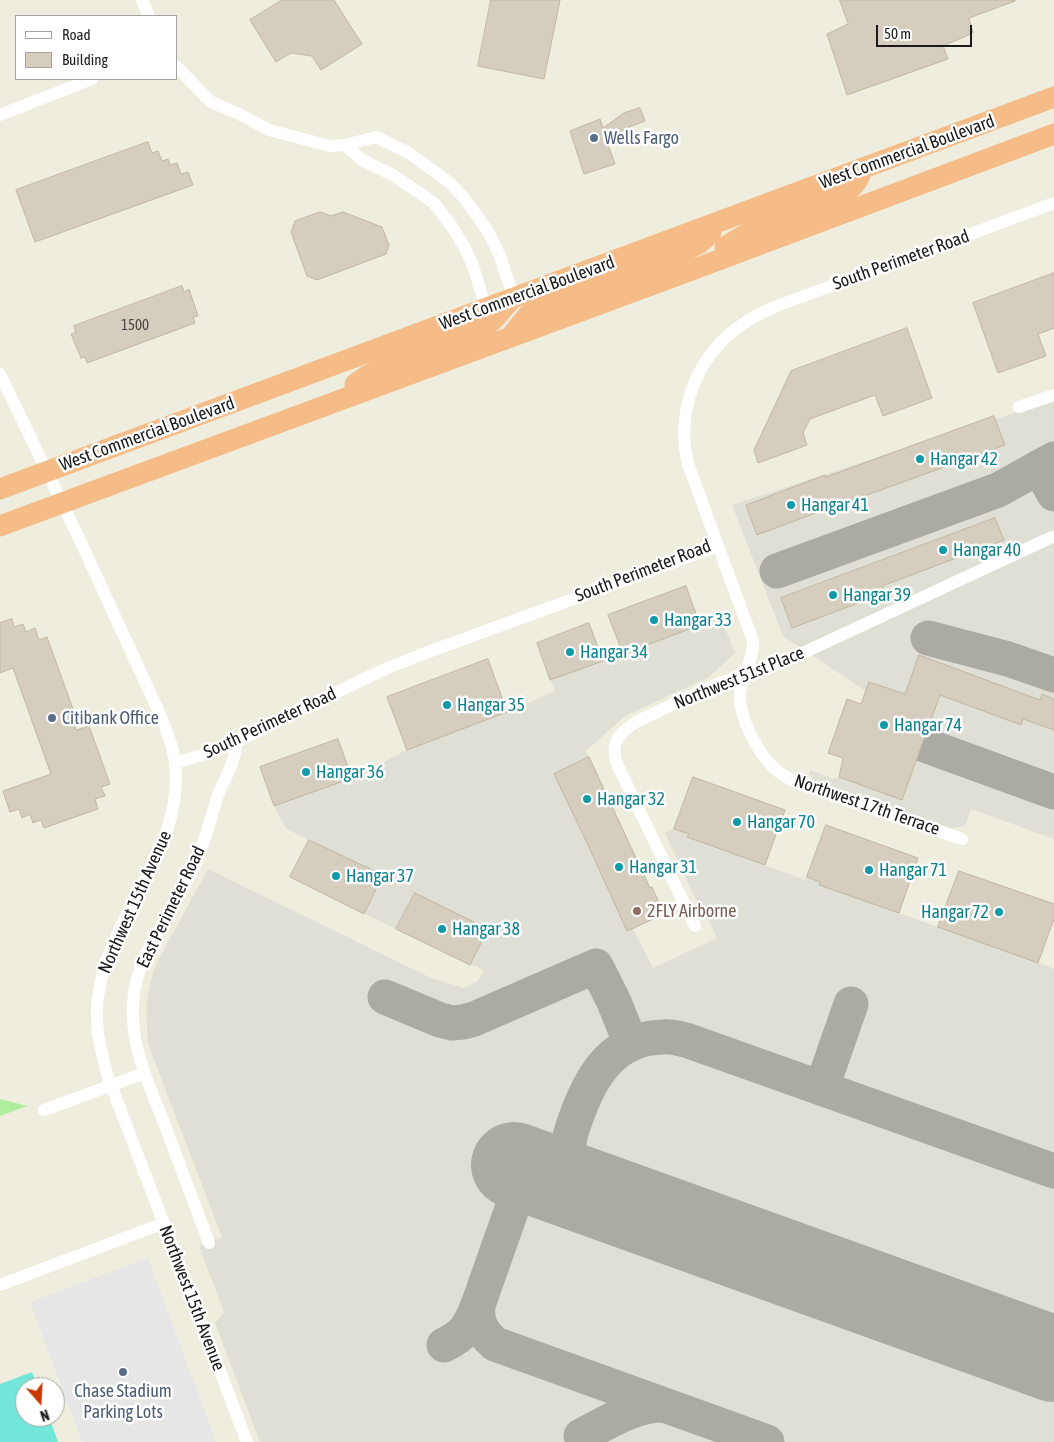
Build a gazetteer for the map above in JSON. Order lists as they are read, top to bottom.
{
  "streets": {
    "highway": ["West Commercial Boulevard"],
    "street": [
      "South Perimeter Road",
      "Northwest 51st Place",
      "Northwest 17th Terrace",
      "Northwest 15th Avenue",
      "East Perimeter Road"
    ]
  },
  "crossings": [
    ["West Commercial Boulevard", "Northwest 15th Avenue"],
    ["South Perimeter Road", "Northwest 17th Terrace"],
    ["South Perimeter Road", "Northwest 15th Avenue"],
    ["South Perimeter Road", "East Perimeter Road"],
    ["Northwest 51st Place", "Northwest 17th Terrace"]
  ],
  "places": [
    "Wells Fargo",
    "Hangar 42",
    "Hangar 41",
    "Hangar 40",
    "Hangar 39",
    "Hangar 33",
    "Hangar 34",
    "Hangar 35",
    "Citibank Office",
    "Hangar 74",
    "Hangar 36",
    "Hangar 32",
    "Hangar 70",
    "Hangar 31",
    "Hangar 71",
    "Hangar 37",
    "2FLY Airborne",
    "Hangar 72",
    "Hangar 38",
    "Chase Stadium Parking Lots"
  ],
  "house_numbers": ["1500"],
  "legend": ["Road", "Building"],
  "scale_bar": "50 m",
  "north": "bottom"
}
